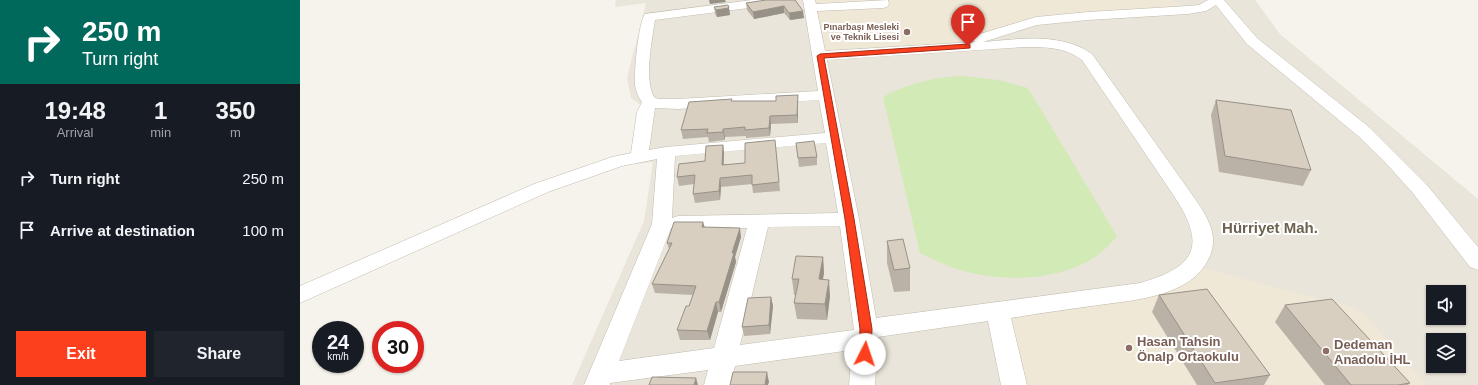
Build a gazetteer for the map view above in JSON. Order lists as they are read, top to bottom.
{
  "districts": ["Hürriyet Mah."],
  "places": ["Pınarbaşı Mesleki ve Teknik Lisesi", "Hasan Tahsin Önalp Ortaokulu", "Dedeman Anadolu İHL"],
  "page": {
    "turn": ["250 m", "Turn right"],
    "eta": [
      "19:48",
      "Arrival",
      "1",
      "min",
      "350",
      "m"
    ],
    "list": [
      {
        "name": "Turn right",
        "value": "250 m"
      },
      {
        "name": "Arrive at destination",
        "value": "100 m"
      }
    ],
    "speed": "24 km/h",
    "limit": "30",
    "buttons": ["Exit", "Share"]
  }
}
